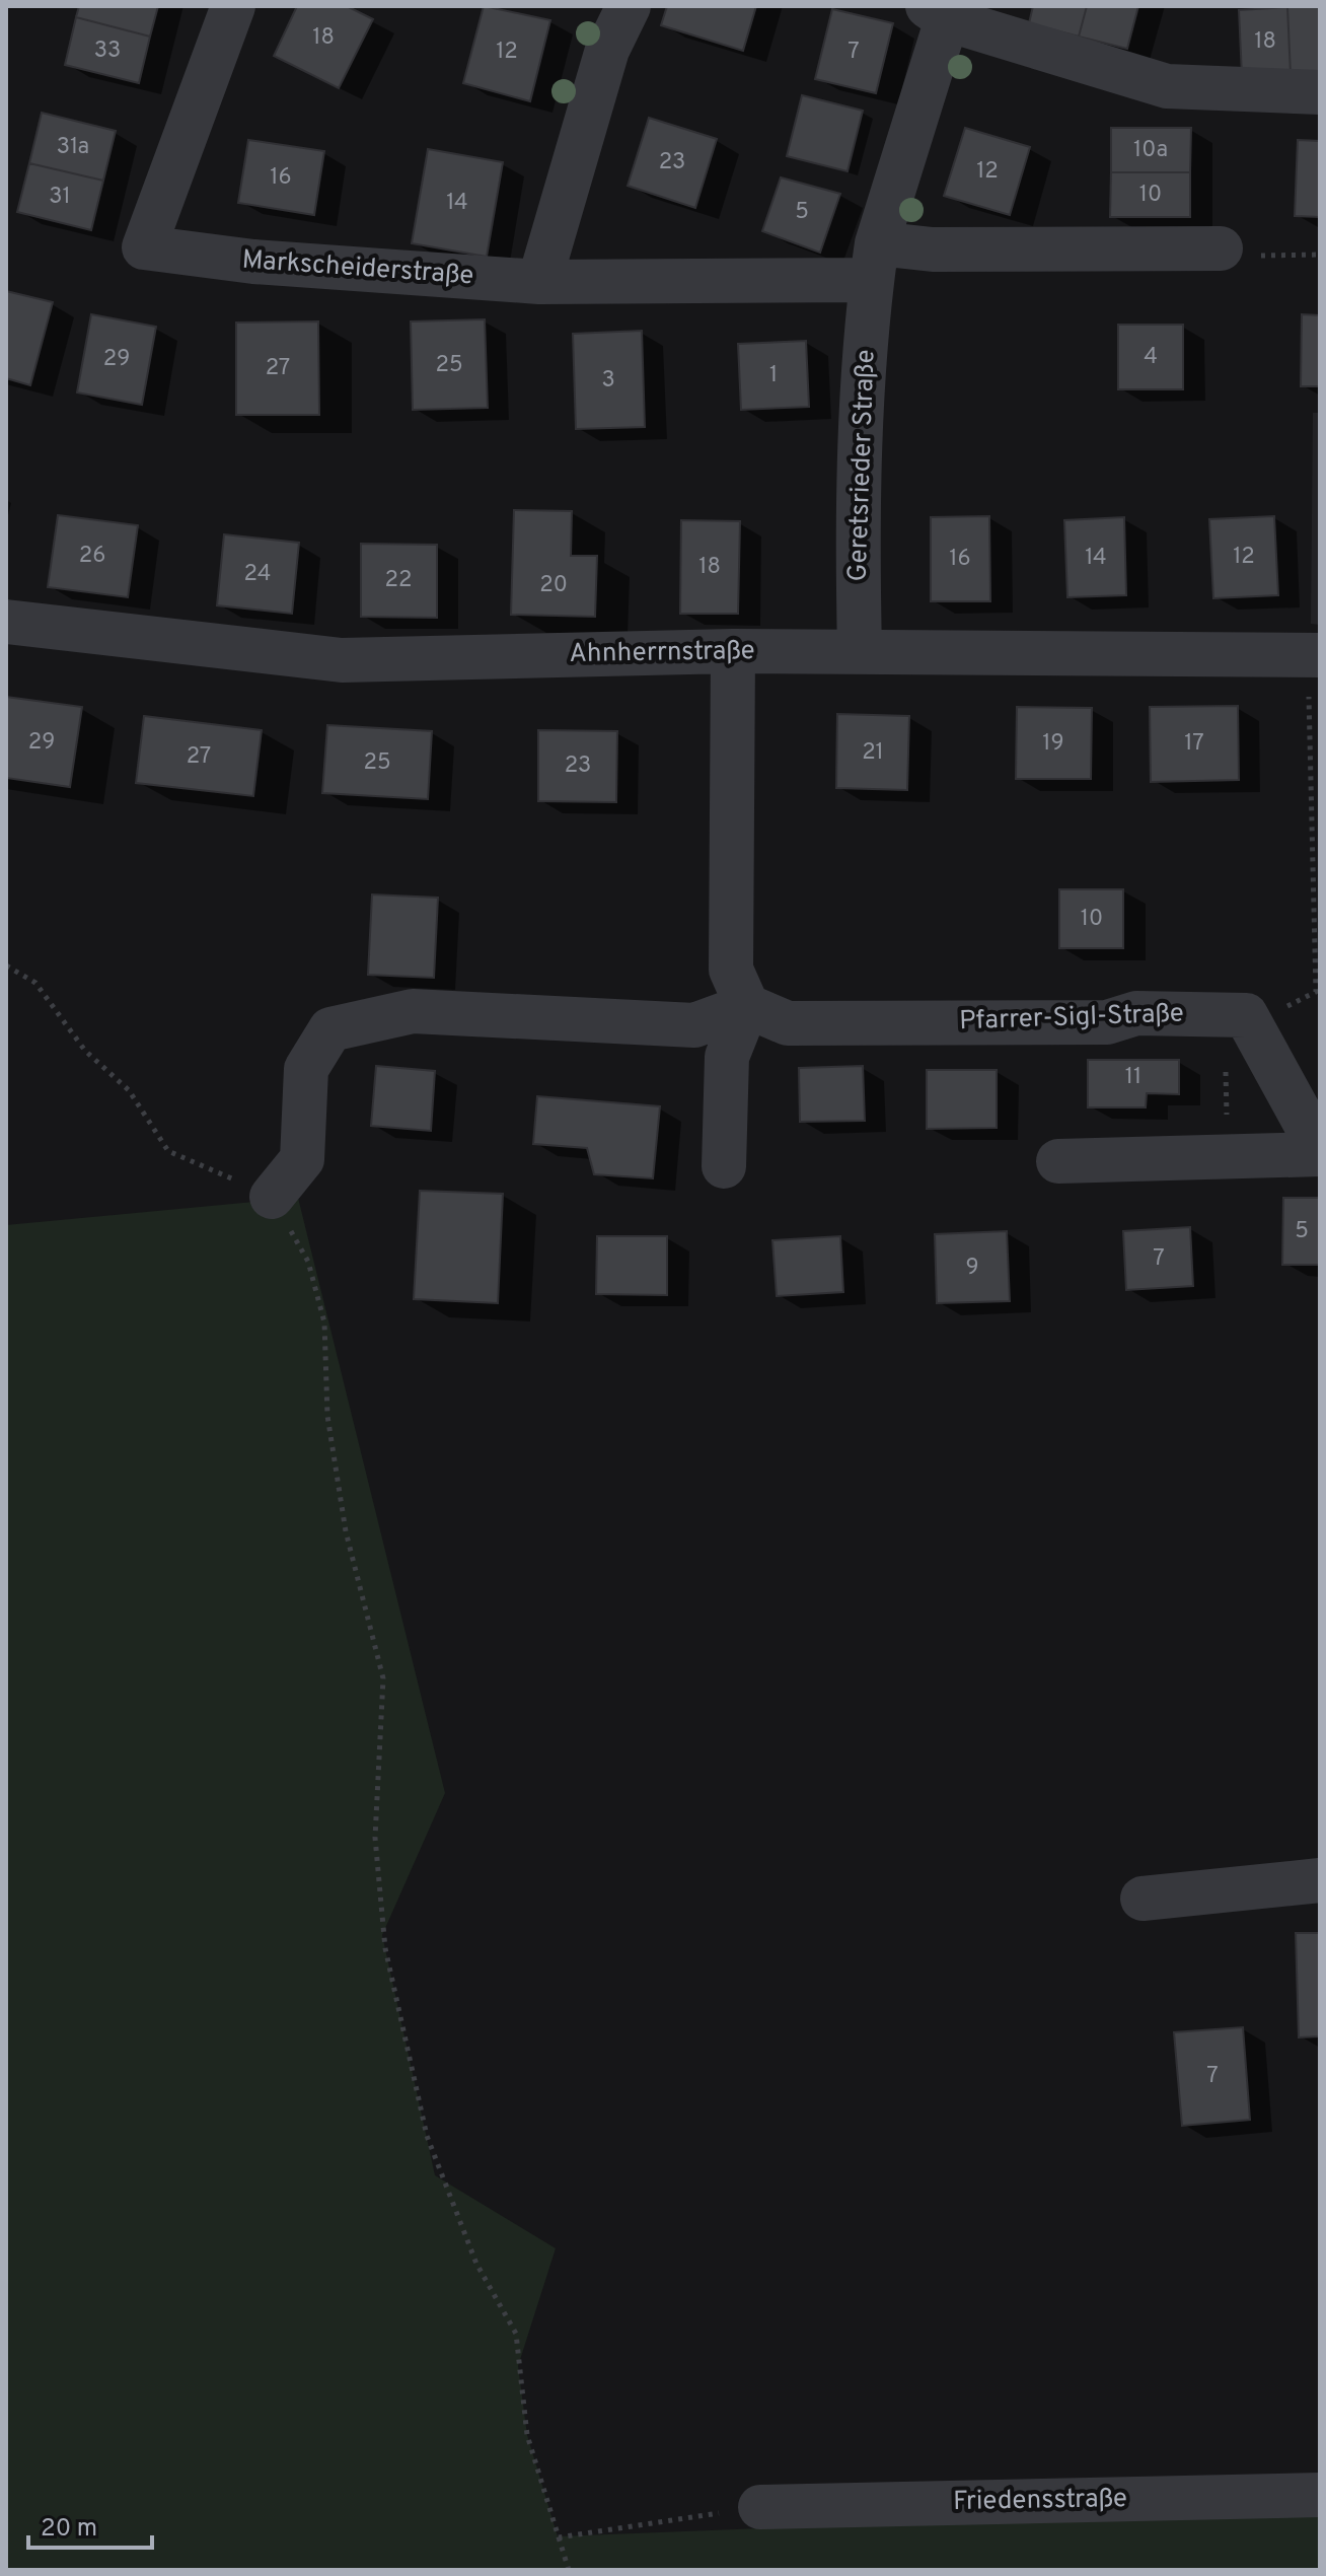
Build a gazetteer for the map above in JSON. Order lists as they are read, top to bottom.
{
  "streets": {
    "street": [
      "Markscheiderstraße",
      "Geretsrieder Straße",
      "Ahnherrnstraße",
      "Pfarrer-Sigl-Straße",
      "Friedensstraße"
    ]
  },
  "crossings": [
    ["Geretsrieder Straße", "Ahnherrnstraße"]
  ],
  "house_numbers": [
    "18",
    "18",
    "33",
    "12",
    "7",
    "31a",
    "10a",
    "23",
    "12",
    "16",
    "10",
    "31",
    "14",
    "5",
    "4",
    "29",
    "25",
    "27",
    "1",
    "3",
    "26",
    "12",
    "14",
    "16",
    "18",
    "24",
    "22",
    "20",
    "29",
    "19",
    "17",
    "21",
    "27",
    "25",
    "23",
    "10",
    "11",
    "5",
    "7",
    "9",
    "7"
  ],
  "scale_bar": "20 m"
}
